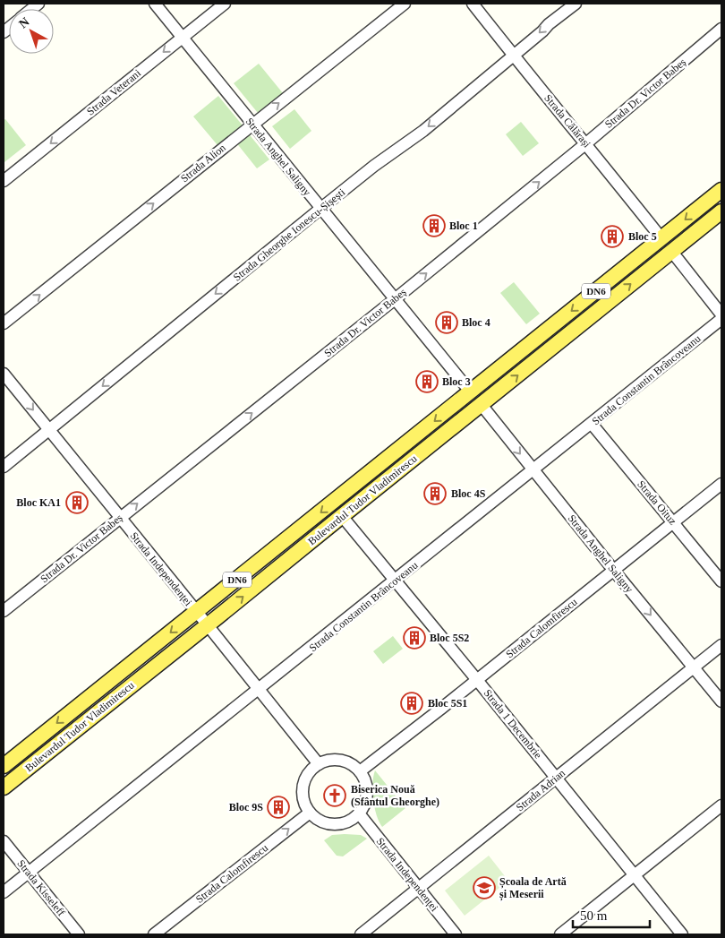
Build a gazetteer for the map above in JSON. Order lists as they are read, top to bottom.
{
  "streets": {
    "main road": ["DN6", "Bulevardul Tudor Vladimirescu"],
    "street": [
      "Strada Veterani",
      "Strada Dr. Victor Babeș",
      "Strada Călărași",
      "Strada Anghel Saligny",
      "Strada Alion",
      "Strada Gheorghe Ionescu-Șișești",
      "Strada Constantin Brâncoveanu",
      "Strada Oituz",
      "Strada Independenței",
      "Strada Calomfirescu",
      "Strada 1 Decembrie",
      "Strada Adrian",
      "Strada Kisseleff"
    ]
  },
  "crossings": [
    ["Strada Veterani", "Strada Anghel Saligny"],
    ["Strada Dr. Victor Babeș", "Strada Călărași"],
    ["Strada Dr. Victor Babeș", "Strada Anghel Saligny"],
    ["Strada Dr. Victor Babeș", "Strada Independenței"],
    ["Strada Călărași", "Strada Gheorghe Ionescu-Șișești"],
    ["Strada Călărași", "Bulevardul Tudor Vladimirescu"],
    ["Strada Anghel Saligny", "Strada Alion"],
    ["Strada Anghel Saligny", "Strada Gheorghe Ionescu-Șișești"],
    ["Strada Anghel Saligny", "Strada Constantin Brâncoveanu"],
    ["Strada Anghel Saligny", "Bulevardul Tudor Vladimirescu"],
    ["Strada Anghel Saligny", "Strada Calomfirescu"],
    ["Strada Anghel Saligny", "Strada Adrian"],
    ["Strada Gheorghe Ionescu-Șișești", "Strada Independenței"],
    ["Strada Constantin Brâncoveanu", "Strada Oituz"],
    ["Strada Constantin Brâncoveanu", "Strada Independenței"],
    ["Strada Constantin Brâncoveanu", "Strada 1 Decembrie"],
    ["Strada Constantin Brâncoveanu", "Strada Kisseleff"],
    ["Bulevardul Tudor Vladimirescu", "Strada Independenței"],
    ["Bulevardul Tudor Vladimirescu", "Strada 1 Decembrie"],
    ["Strada Oituz", "Strada Calomfirescu"],
    ["Strada Independenței", "Strada Calomfirescu"],
    ["Strada Independenței", "Strada Adrian"],
    ["Strada Calomfirescu", "Strada 1 Decembrie"],
    ["Strada 1 Decembrie", "Strada Adrian"]
  ],
  "one_way": [
    "Strada Veterani",
    "Strada Dr. Victor Babeș",
    "Strada Alion",
    "Strada Gheorghe Ionescu-Șișești"
  ],
  "places": {
    "building": [
      "Bloc 1",
      "Bloc 5",
      "Bloc 4",
      "Bloc 3",
      "Bloc 4S",
      "Bloc KA1",
      "Bloc 5S2",
      "Bloc 5S1",
      "Bloc 9S"
    ],
    "church": ["Biserica Nouă (Sfântul Gheorghe)"],
    "school or university": ["Școala de Artă și Meserii"]
  },
  "scale_bar": "50 m",
  "north": "top left"
}
